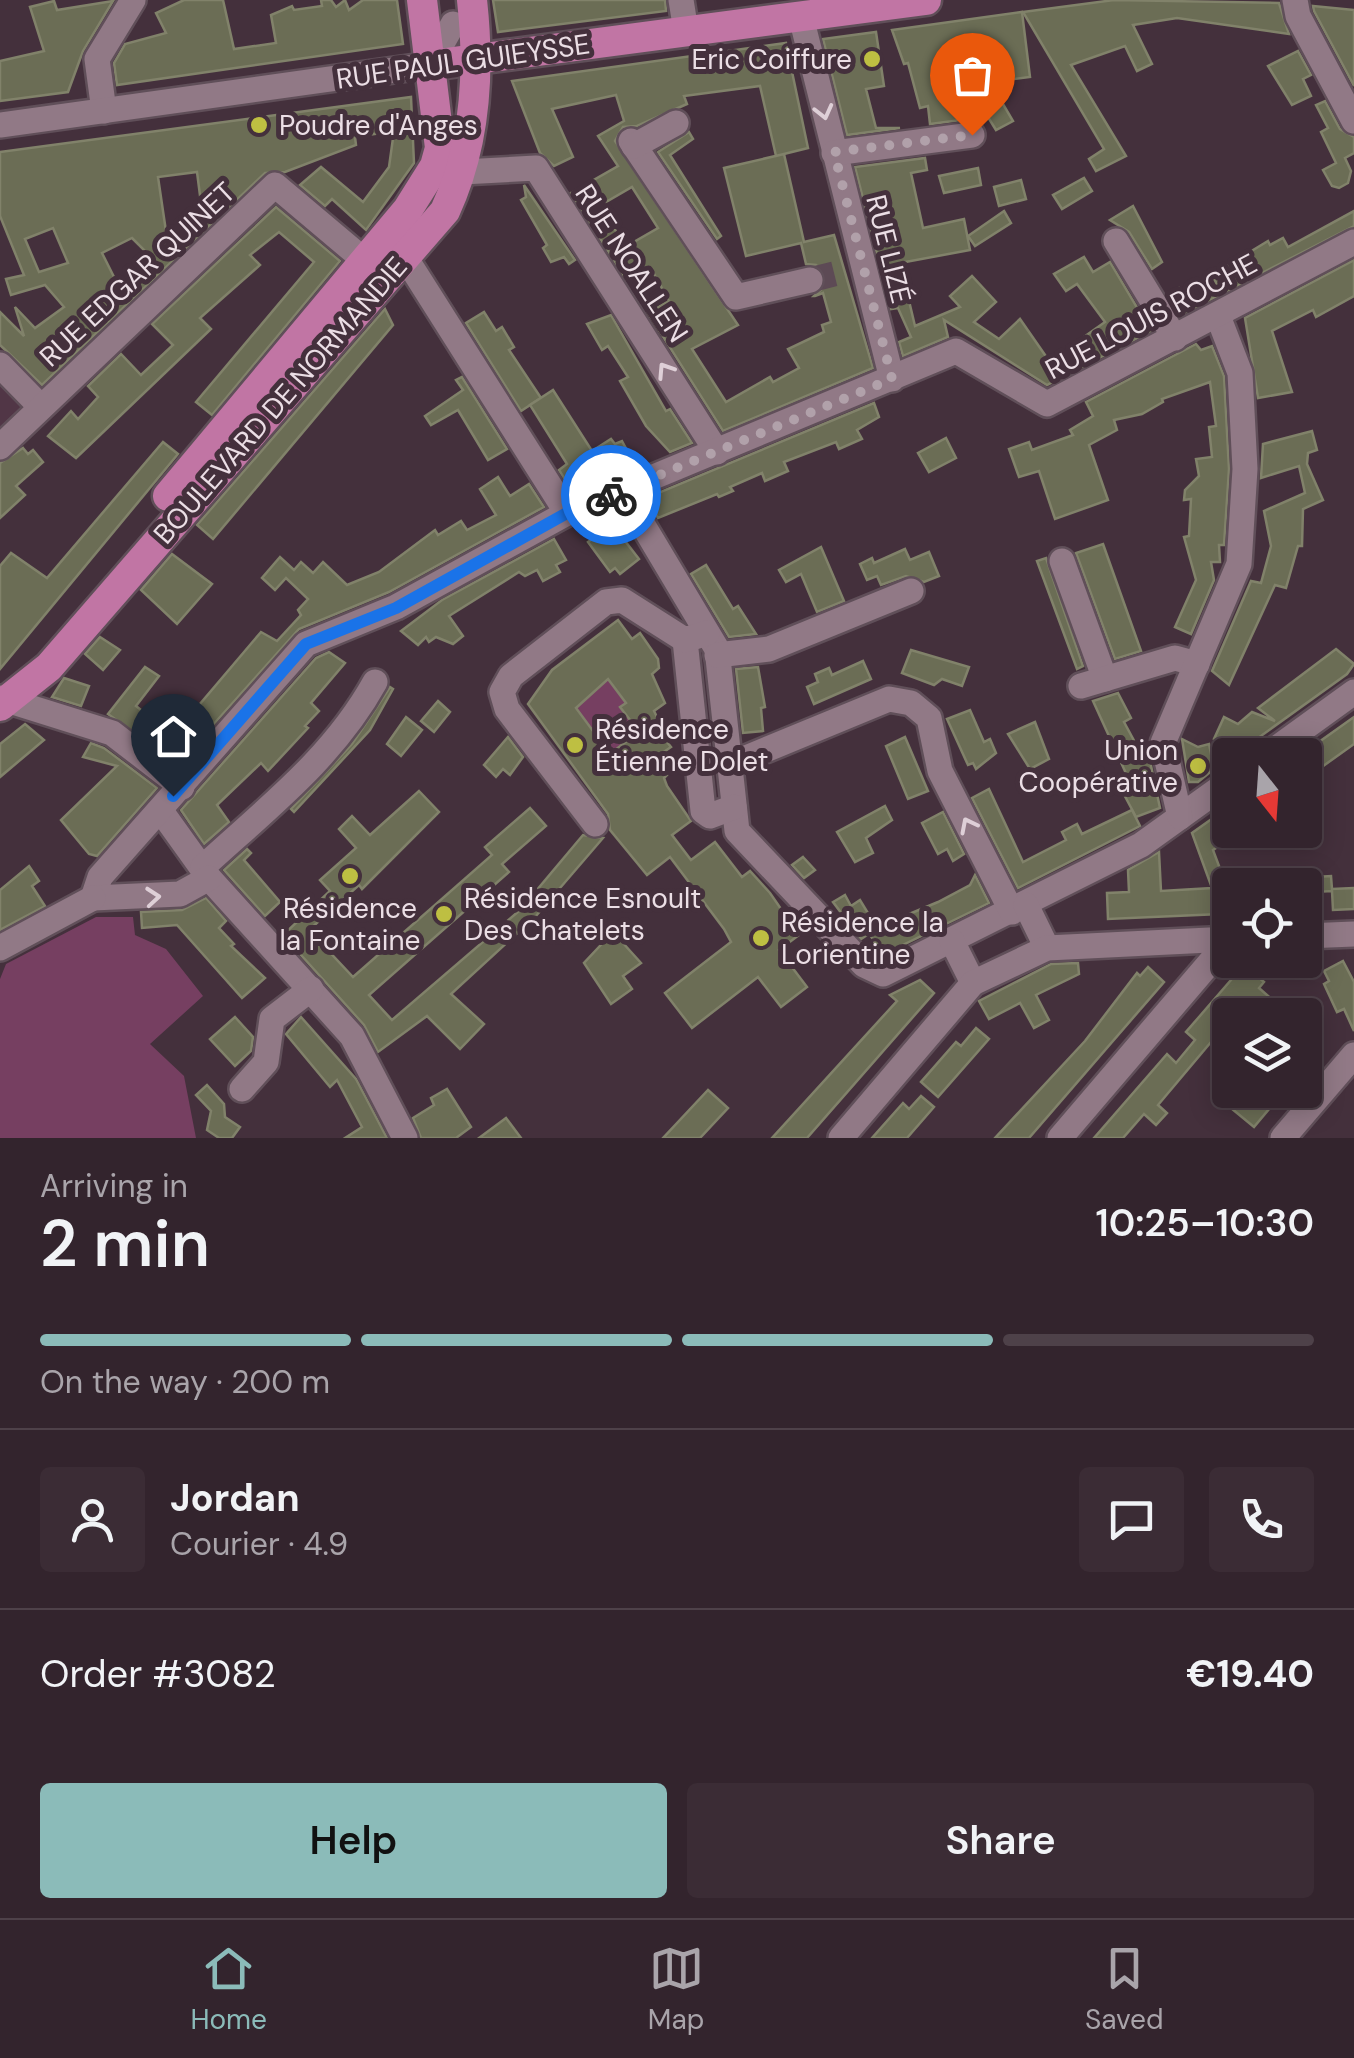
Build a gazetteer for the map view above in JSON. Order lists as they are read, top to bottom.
{
  "streets": {
    "main road": ["RUE PAUL GUIEYSSE", "BOULEVARD DE NORMANDIE"],
    "street": [
      "RUE LIZÉ",
      "RUE NOALLEN",
      "RUE EDGAR QUINET",
      "RUE LOUIS ROCHE"
    ]
  },
  "crossings": [
    ["RUE PAUL GUIEYSSE", "RUE LIZÉ"],
    ["RUE PAUL GUIEYSSE", "BOULEVARD DE NORMANDIE"],
    ["RUE LIZÉ", "RUE LOUIS ROCHE"],
    ["RUE NOALLEN", "RUE LOUIS ROCHE"],
    ["RUE NOALLEN", "BOULEVARD DE NORMANDIE"],
    ["RUE EDGAR QUINET", "BOULEVARD DE NORMANDIE"]
  ],
  "one_way": ["RUE LIZÉ"],
  "places": [
    "Eric Coiffure",
    "Poudre d'Anges",
    "Résidence Étienne Dolet",
    "Union Coopérative",
    "Résidence la Fontaine",
    "Résidence Esnoult Des Chatelets",
    "Résidence la Lorientine"
  ],
  "north": "bottom",
  "page": {
    "heading": ["2 min", "Arriving in", "10:25–10:30"],
    "panel": [
      "Jordan",
      "Courier · 4.9",
      "Order #3082",
      "€19.40"
    ],
    "bar": "On the way · 200 m",
    "buttons": ["Help", "Share"],
    "tabs": ["Home", "Map", "Saved"]
  }
}
